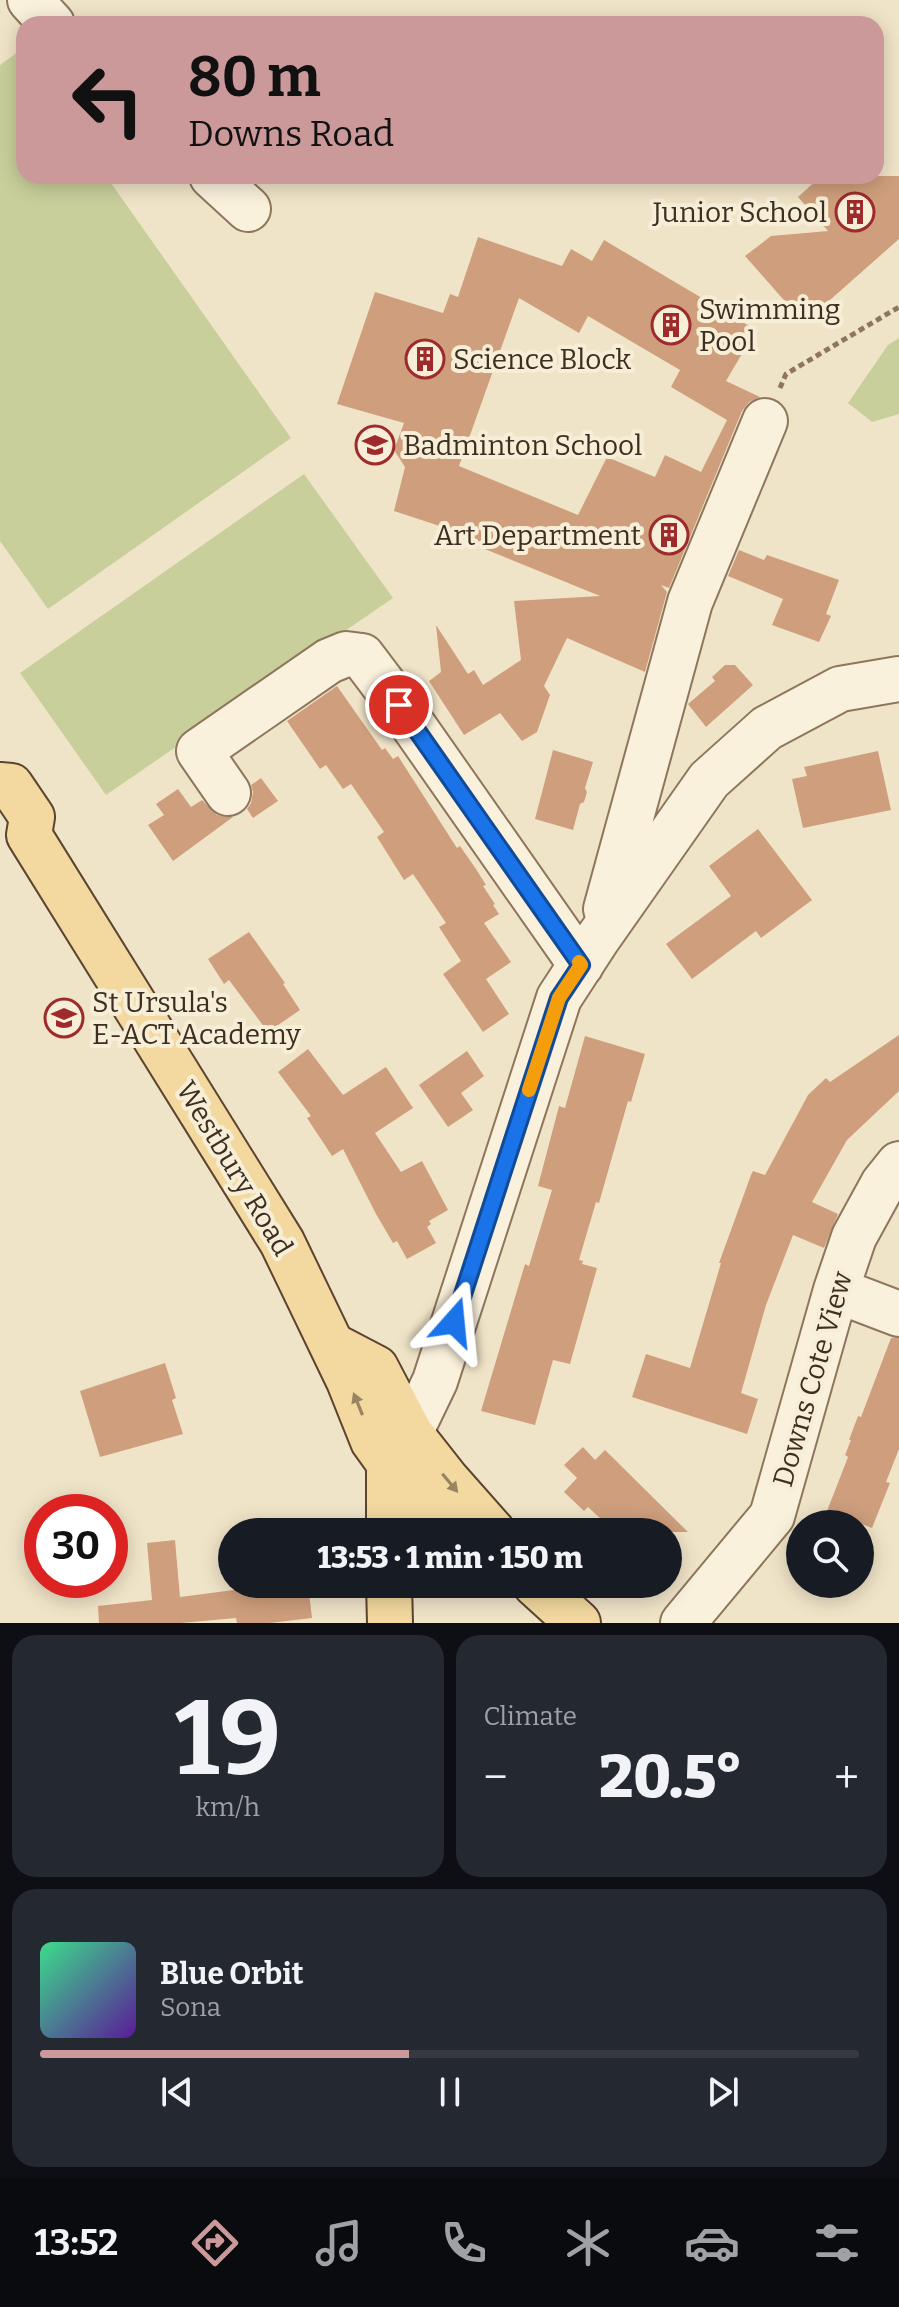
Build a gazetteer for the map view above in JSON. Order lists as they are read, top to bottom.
{
  "streets": {
    "main road": ["Westbury Road"],
    "street": ["Downs Cote View"]
  },
  "places": {
    "building": [
      "Junior School",
      "Swimming Pool",
      "Science Block",
      "Art Department"
    ],
    "school or university": ["Badminton School", "St Ursula's E-ACT Academy"]
  },
  "page": {
    "turn": ["80 m", "Downs Road"],
    "limit": "30",
    "trip": "13:53 · 1 min · 150 m",
    "tile": [
      ["19", "km/h"],
      "Climate"
    ],
    "heat": ["−", "20.5°", "+"],
    "song": ["Blue Orbit", "Sona"],
    "tabs": "13:52"
  }
}
